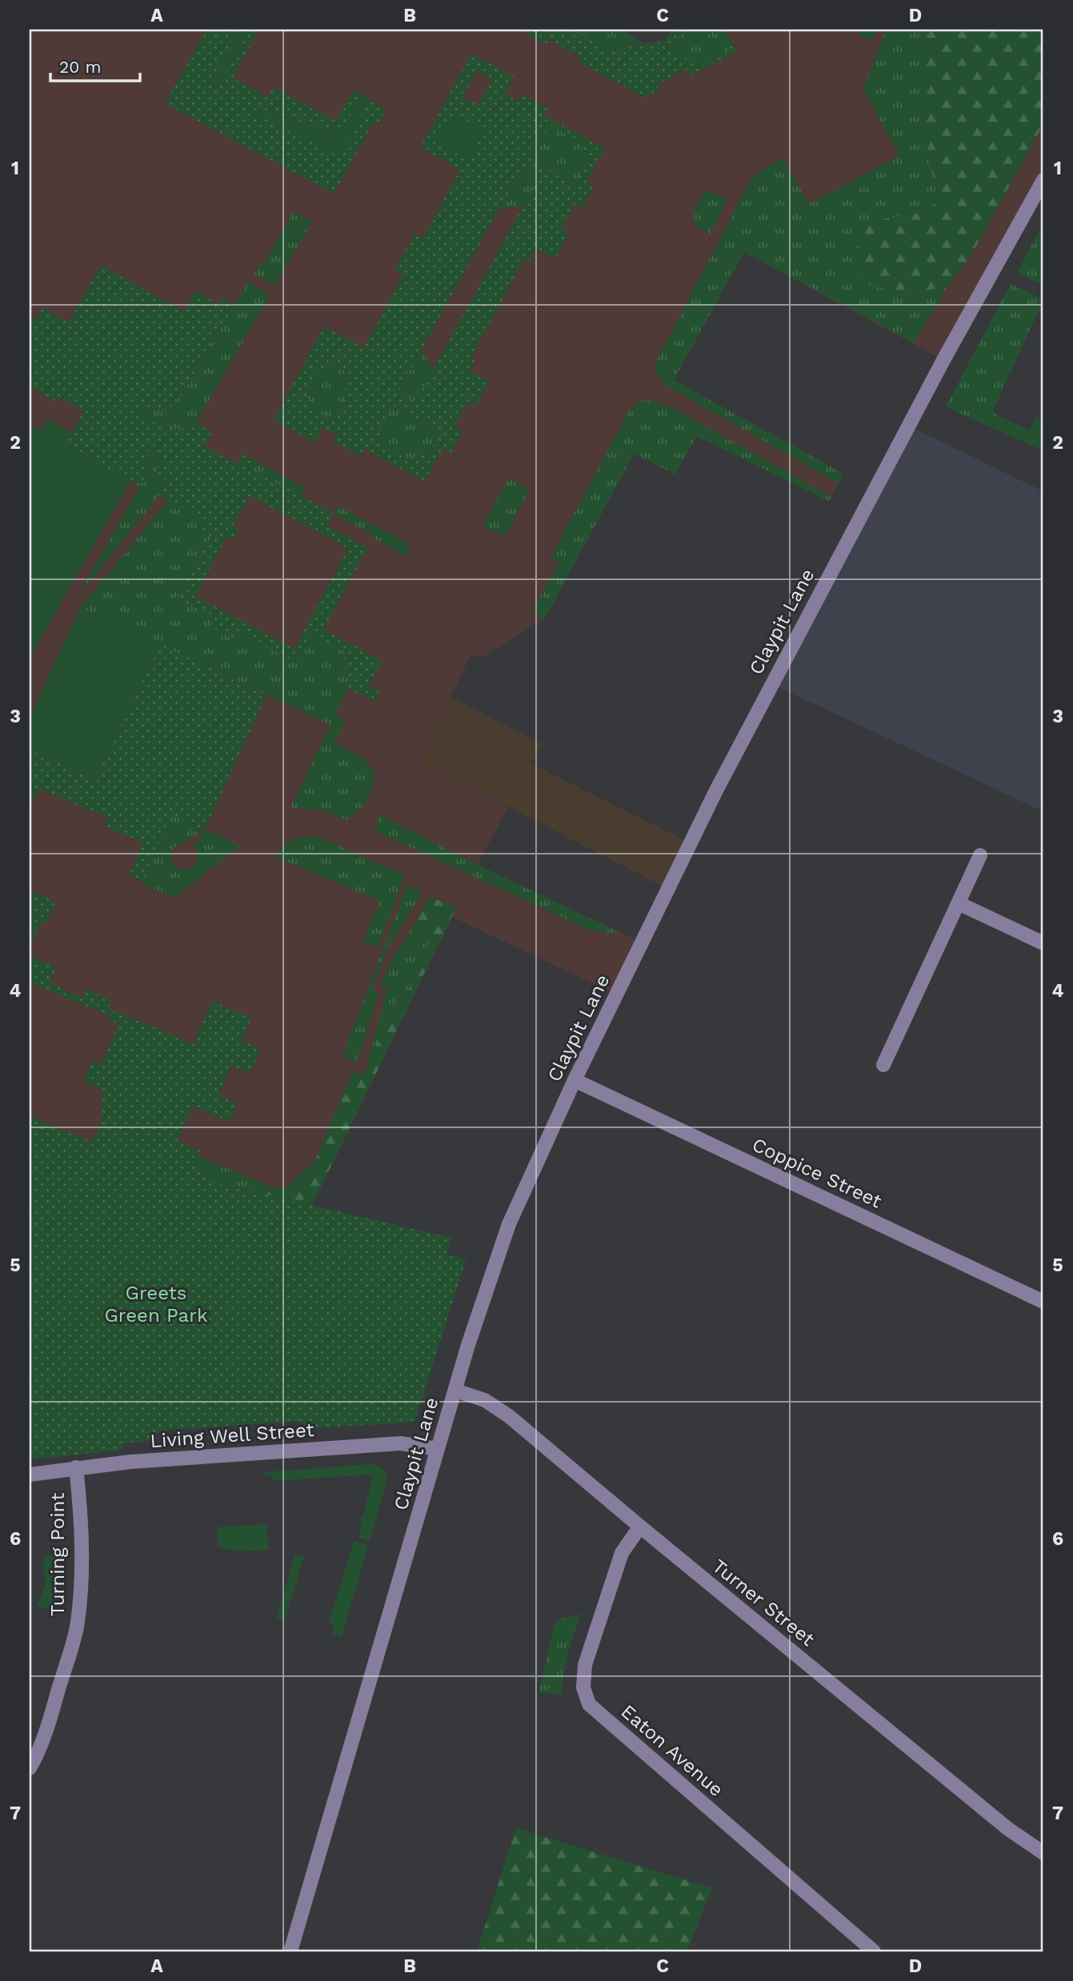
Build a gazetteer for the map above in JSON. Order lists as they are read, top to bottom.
{
  "streets": {
    "street": [
      "Claypit Lane",
      "Coppice Street",
      "Living Well Street",
      "Turning Point",
      "Turner Street",
      "Eaton Avenue"
    ]
  },
  "crossings": [
    ["Claypit Lane", "Coppice Street"],
    ["Claypit Lane", "Living Well Street"],
    ["Claypit Lane", "Turner Street"],
    ["Living Well Street", "Turning Point"],
    ["Turner Street", "Eaton Avenue"]
  ],
  "parks": ["Greets Green Park"],
  "scale_bar": "20 m",
  "grid": {
    "columns": [
      "A",
      "B",
      "C",
      "D"
    ],
    "rows": [
      "1",
      "2",
      "3",
      "4",
      "5",
      "6",
      "7"
    ]
  }
}
